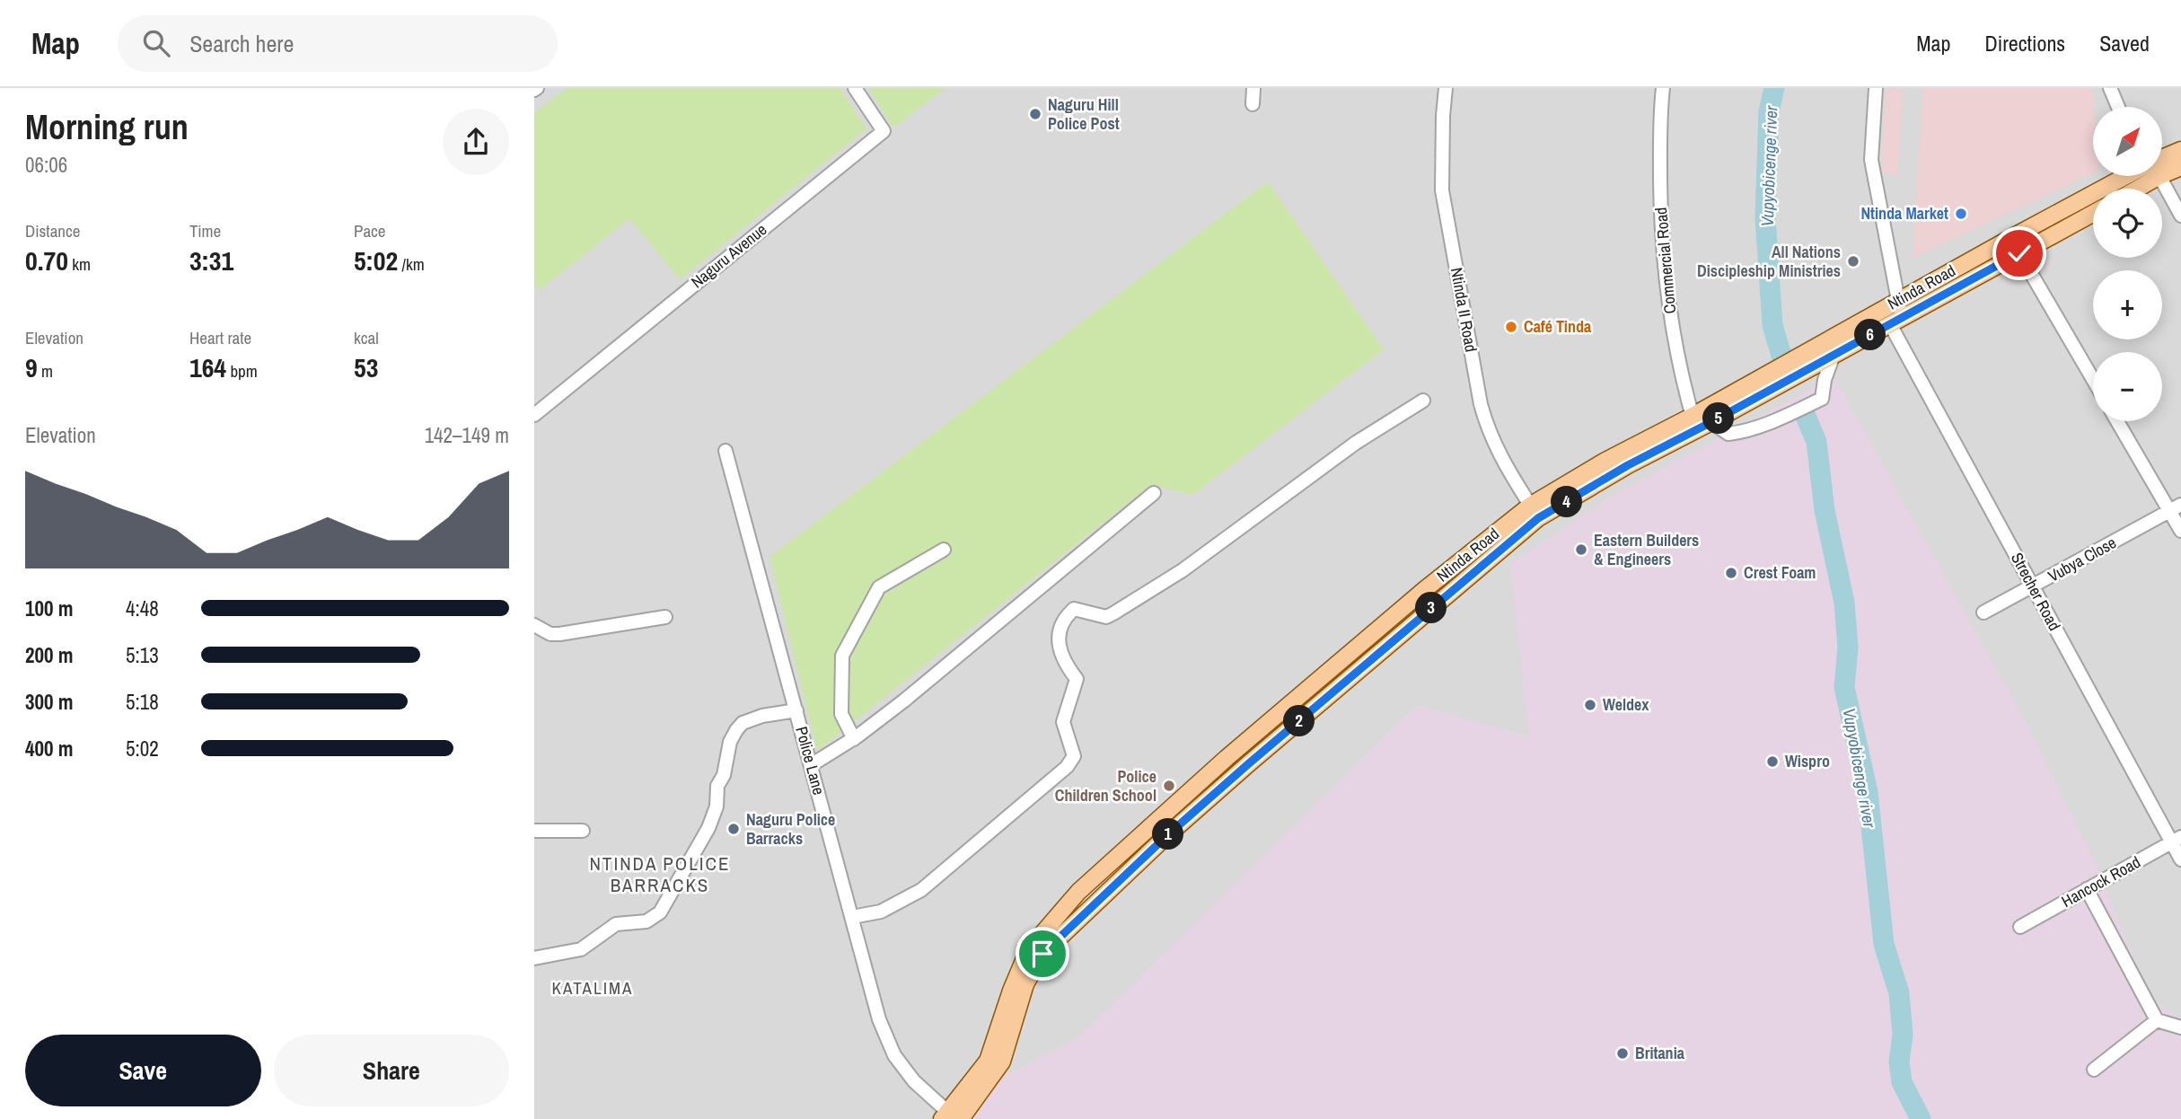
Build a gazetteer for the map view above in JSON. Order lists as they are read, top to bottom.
{
  "streets": {
    "main road": ["Ntinda Road"],
    "street": [
      "Naguru Avenue",
      "Commercial Road",
      "Ntinda II Road",
      "Vubya Close",
      "Strecher Road",
      "Police Lane",
      "Hancock Road"
    ]
  },
  "crossings": [
    ["Commercial Road", "Ntinda Road"],
    ["Ntinda Road", "Ntinda II Road"],
    ["Ntinda Road", "Strecher Road"],
    ["Ntinda Road", "Police Lane"],
    ["Vubya Close", "Strecher Road"],
    ["Strecher Road", "Hancock Road"]
  ],
  "districts": ["NTINDA POLICE BARRACKS", "KATALIMA"],
  "water": ["Vupyobicenge river"],
  "places": [
    "Naguru Hill Police Post",
    "Ntinda Market",
    "All Nations Discipleship Ministries",
    "Café Tinda",
    "Eastern Builders & Engineers",
    "Crest Foam",
    "Weldex",
    "Wispro",
    "Police Children School",
    "Naguru Police Barracks",
    "Britania"
  ],
  "north": "top right",
  "page": {
    "header": "Map",
    "search": "Search here",
    "nav": ["Map", "Directions", "Saved"],
    "heading": ["Morning run", "06:06"],
    "map_buttons": ["+", "−"],
    "stats": [
      ["Distance", "0.70 km"],
      ["Time", "3:31"],
      ["Pace", "5:02 /km"],
      ["Elevation", "9 m"],
      ["Heart rate", "164 bpm"],
      ["kcal", "53"]
    ],
    "pins": [
      "6",
      "5",
      "4",
      "3",
      "2",
      "1"
    ],
    "chart": ["Elevation", "142–149 m"],
    "list": [
      {
        "name": "100 m",
        "note": "4:48"
      },
      {
        "name": "200 m",
        "note": "5:13"
      },
      {
        "name": "300 m",
        "note": "5:18"
      },
      {
        "name": "400 m",
        "note": "5:02"
      }
    ],
    "buttons": ["Save", "Share"]
  }
}
